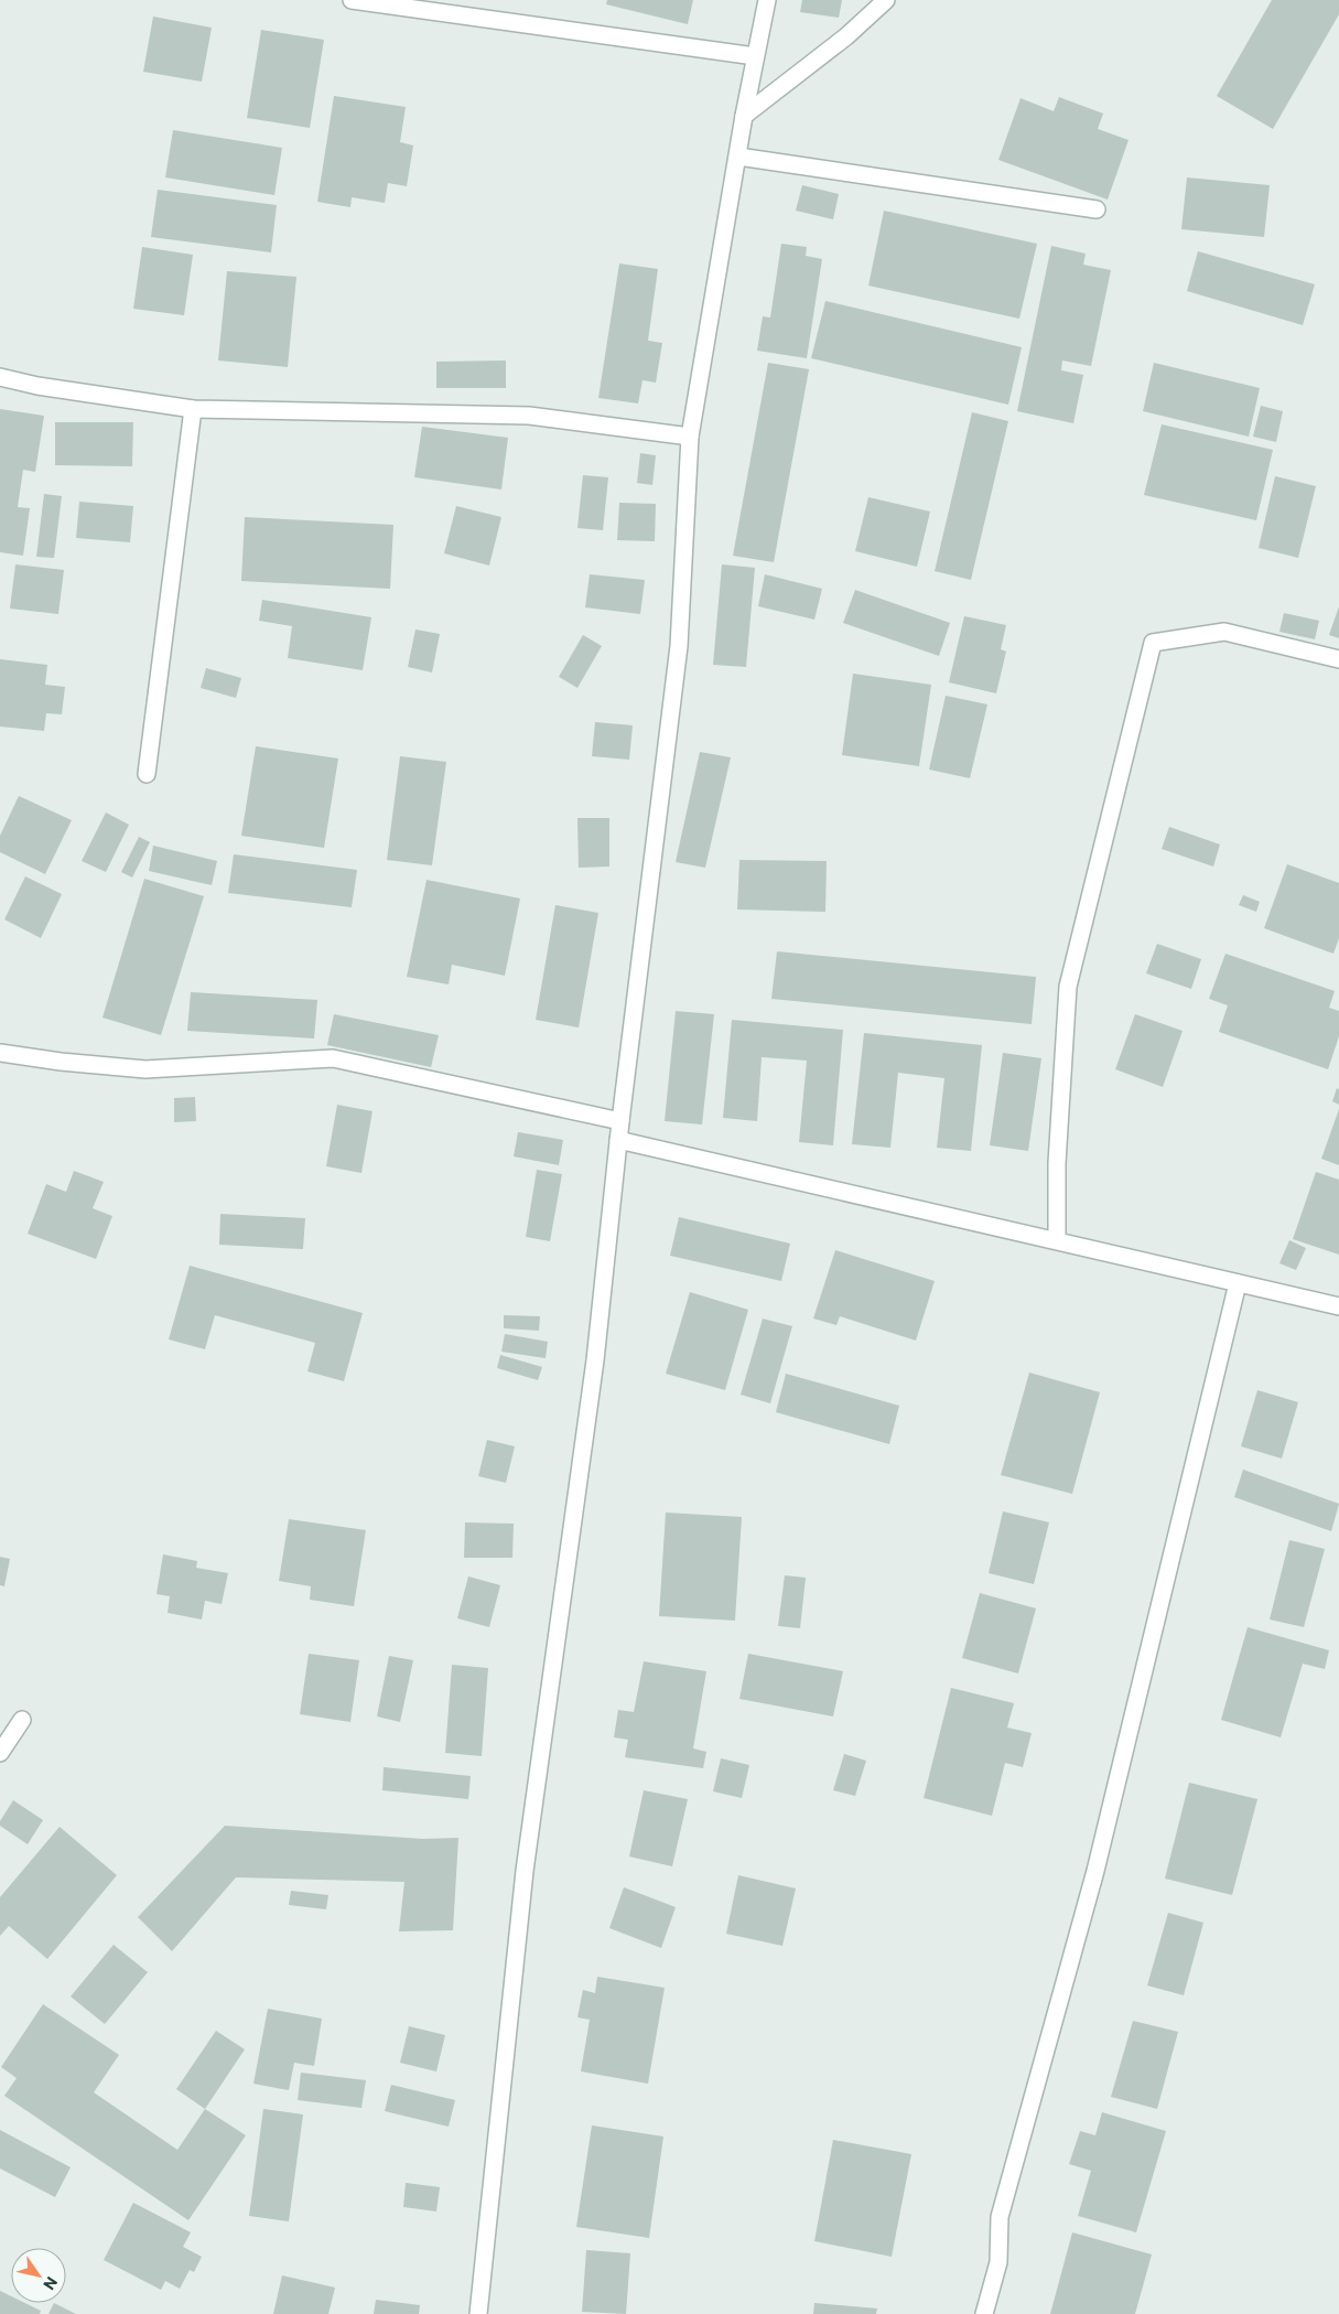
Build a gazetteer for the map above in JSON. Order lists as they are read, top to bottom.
{
  "north": "bottom right"
}
